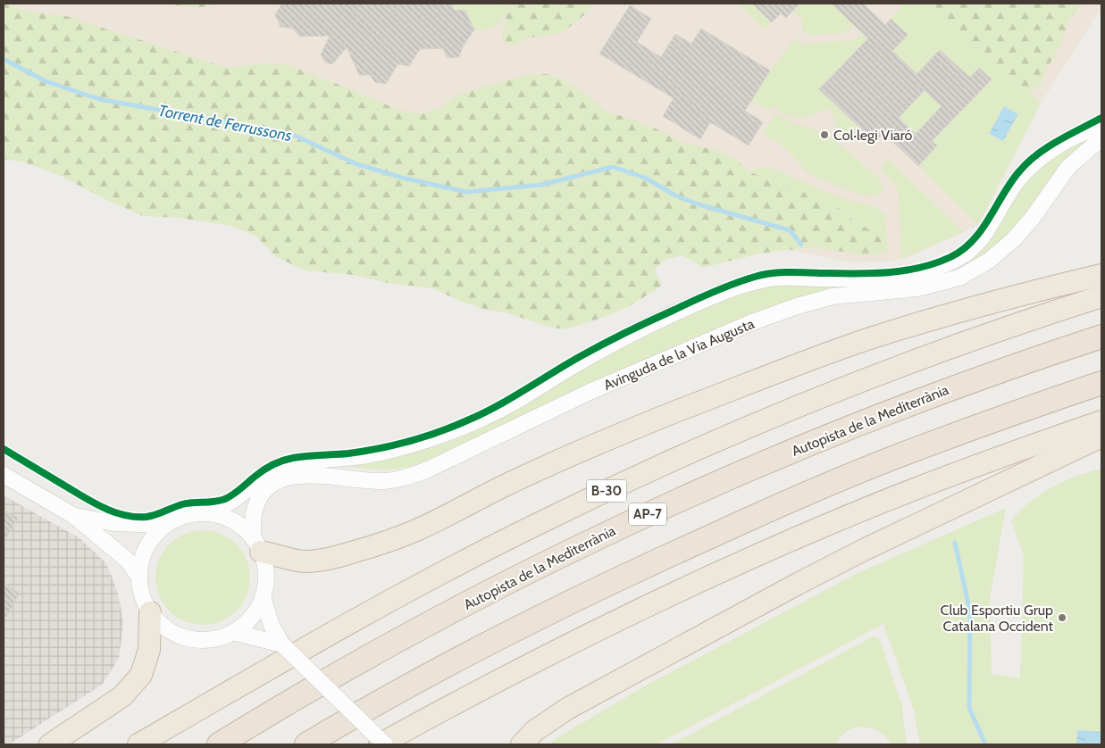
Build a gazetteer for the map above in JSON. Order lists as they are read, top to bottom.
{
  "streets": {
    "highway": ["Autopista de la Mediterrània", "B-30", "AP-7"],
    "street": ["Avinguda de la Via Augusta"]
  },
  "water": ["Torrent de Ferrussons"],
  "places": ["Col·legi Viaró", "Club Esportiu Grup Catalana Occident"]
}
